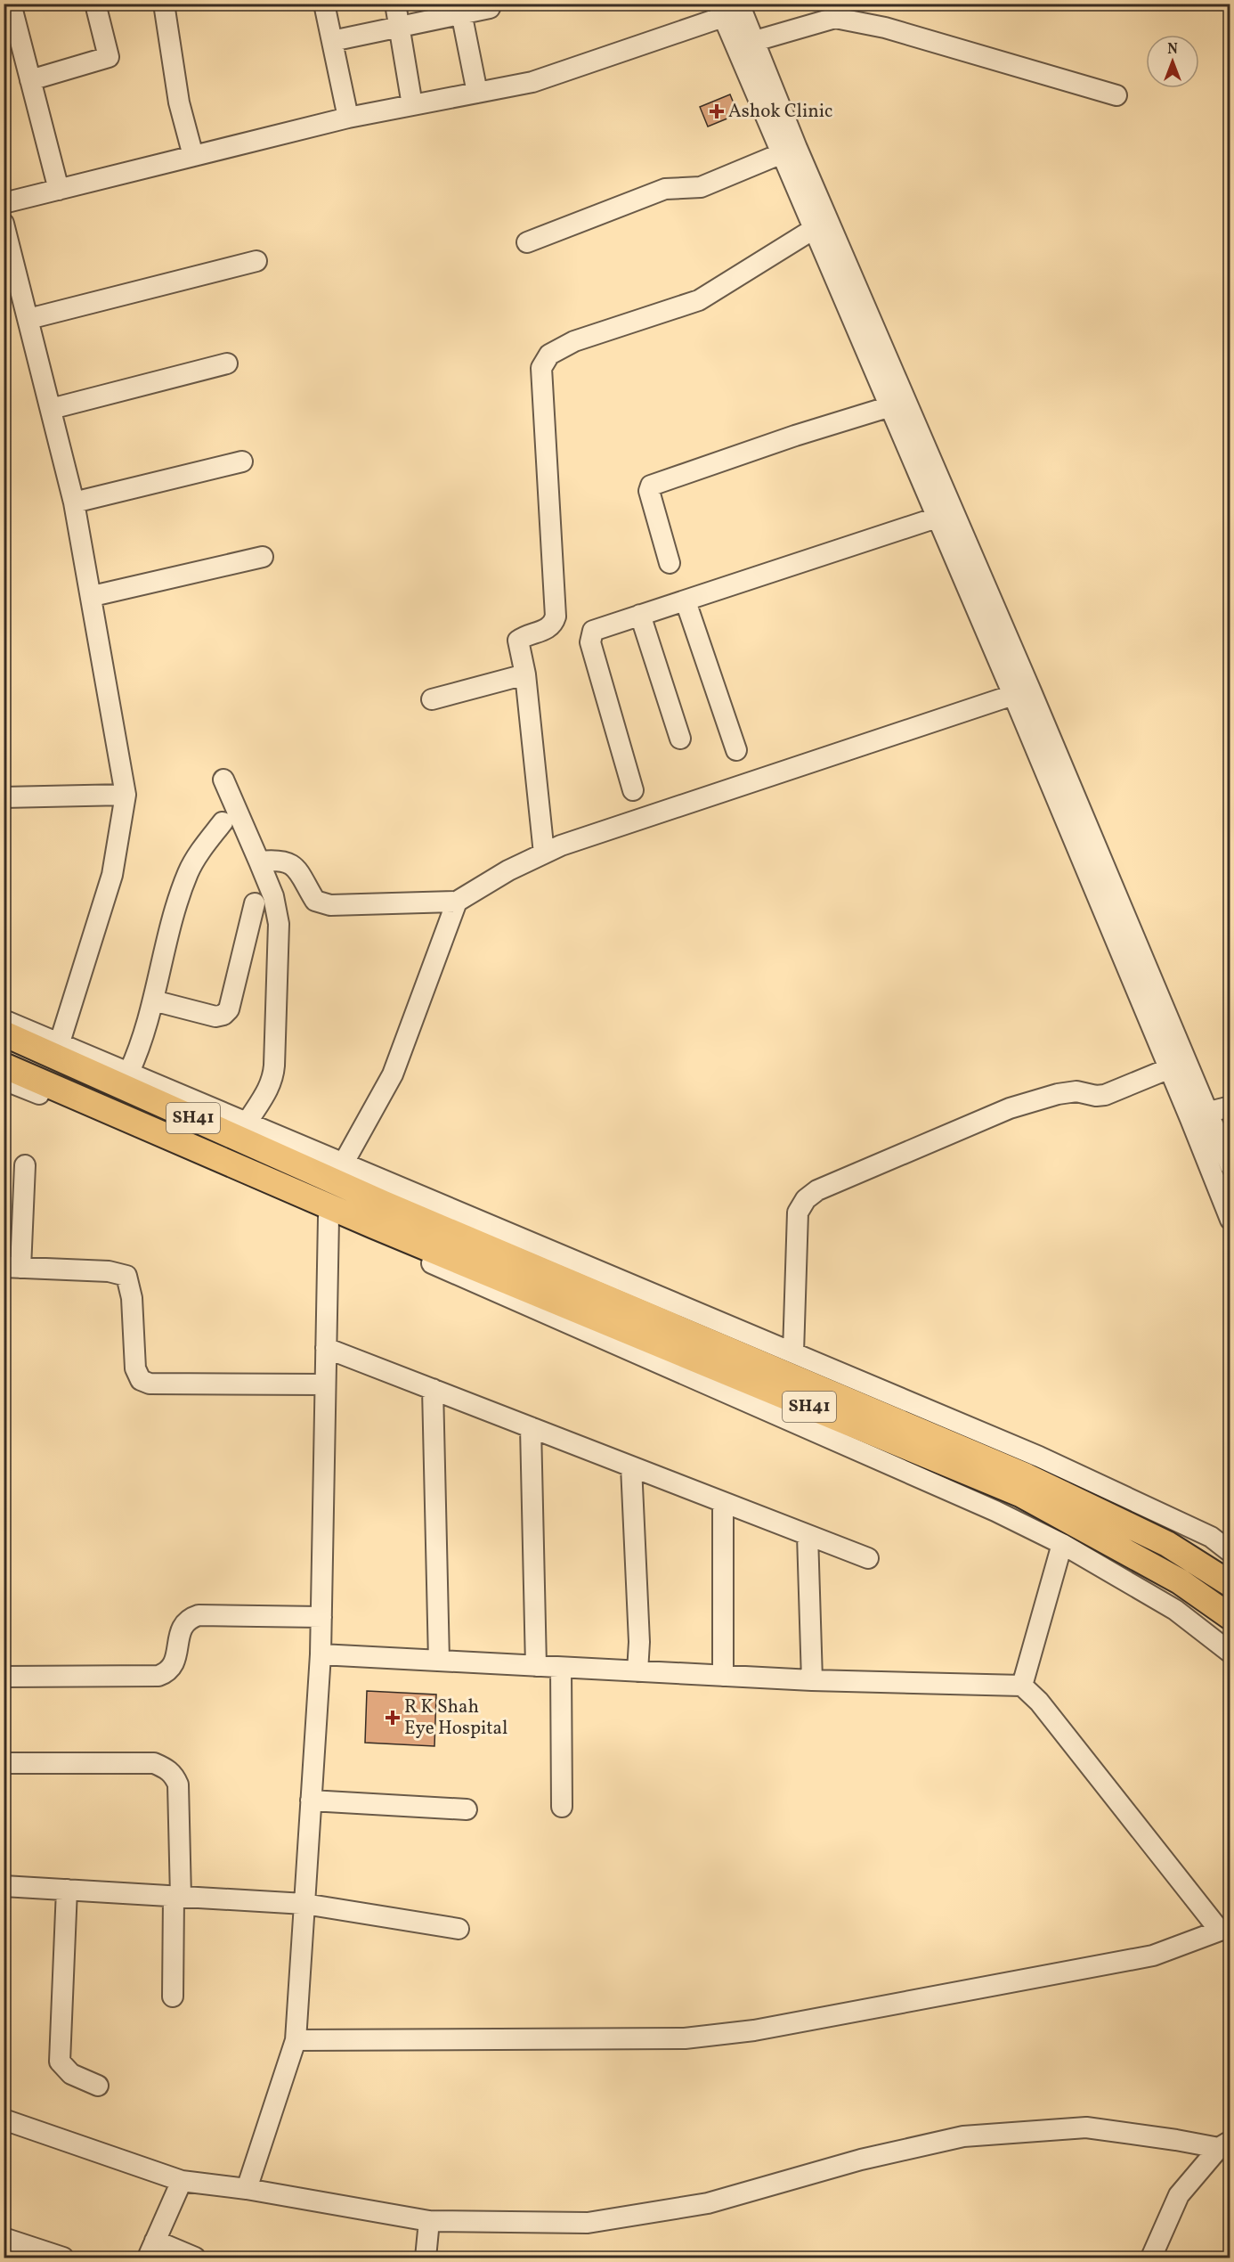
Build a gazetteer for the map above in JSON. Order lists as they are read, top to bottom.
{
  "streets": {
    "main road": ["SH41"]
  },
  "places": {
    "health": ["Ashok Clinic", "R K Shah Eye Hospital"]
  },
  "north": "top"
}
